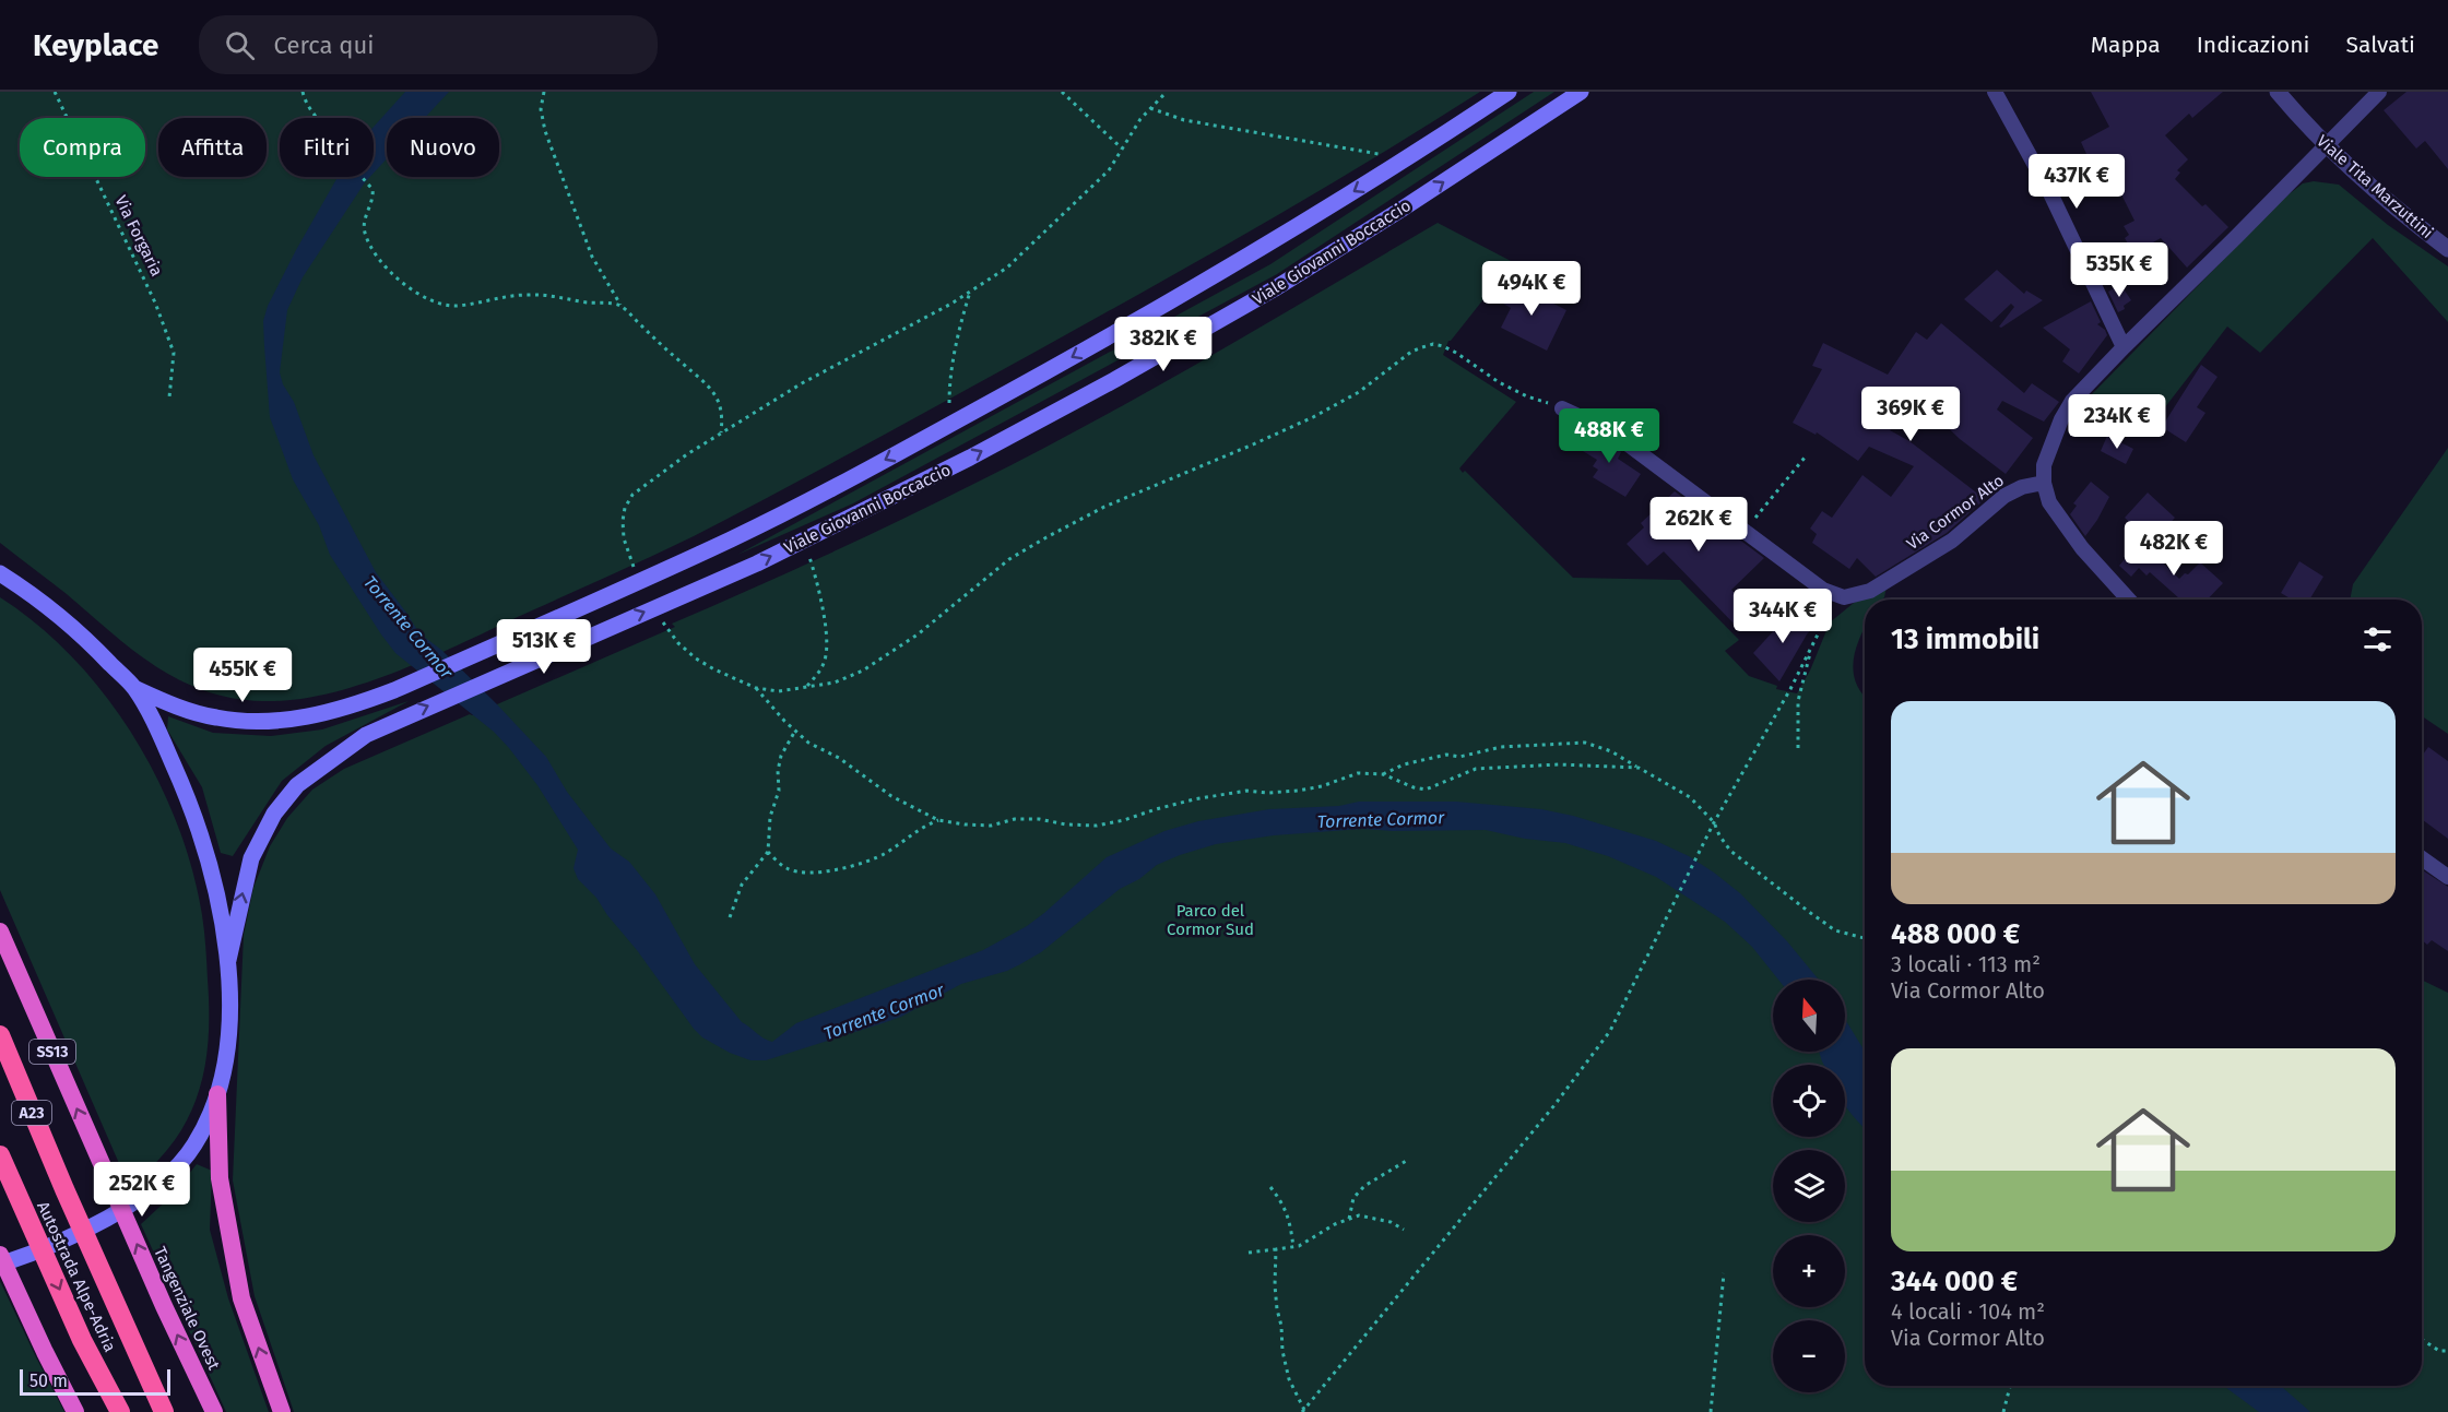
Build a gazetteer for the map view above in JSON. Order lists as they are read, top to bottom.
{
  "streets": {
    "highway": [
      "SS13",
      "A23",
      "Autostrada Alpe-Adria",
      "Tangenziale Ovest"
    ],
    "main road": ["Viale Giovanni Boccaccio"],
    "street": ["Viale Tita Marzuttini", "Via Cormor Alto"],
    "path": ["Via Forgaria"]
  },
  "water": ["Torrente Cormor"],
  "parks": ["Parco del Cormor Sud"],
  "scale_bar": "50 m",
  "north": "top",
  "page": {
    "header": "Keyplace",
    "search": "Cerca qui",
    "nav": ["Mappa", "Indicazioni", "Salvati"],
    "chip": [
      "Compra",
      "Affitta",
      "Filtri",
      "Nuovo"
    ],
    "price": [
      "437K €",
      "535K €",
      "494K €",
      "382K €",
      "369K €",
      "234K €",
      "488K €",
      "262K €",
      "482K €",
      "344K €",
      "513K €",
      "455K €",
      "252K €"
    ],
    "heading": "13 immobili",
    "list": [
      {
        "name": "488 000 €",
        "note": "3 locali · 113 m² · Via Cormor Alto"
      },
      {
        "name": "344 000 €",
        "note": "4 locali · 104 m² · Via Cormor Alto"
      }
    ],
    "map_buttons": ["+", "−"],
    "scale": "50 m"
  }
}
